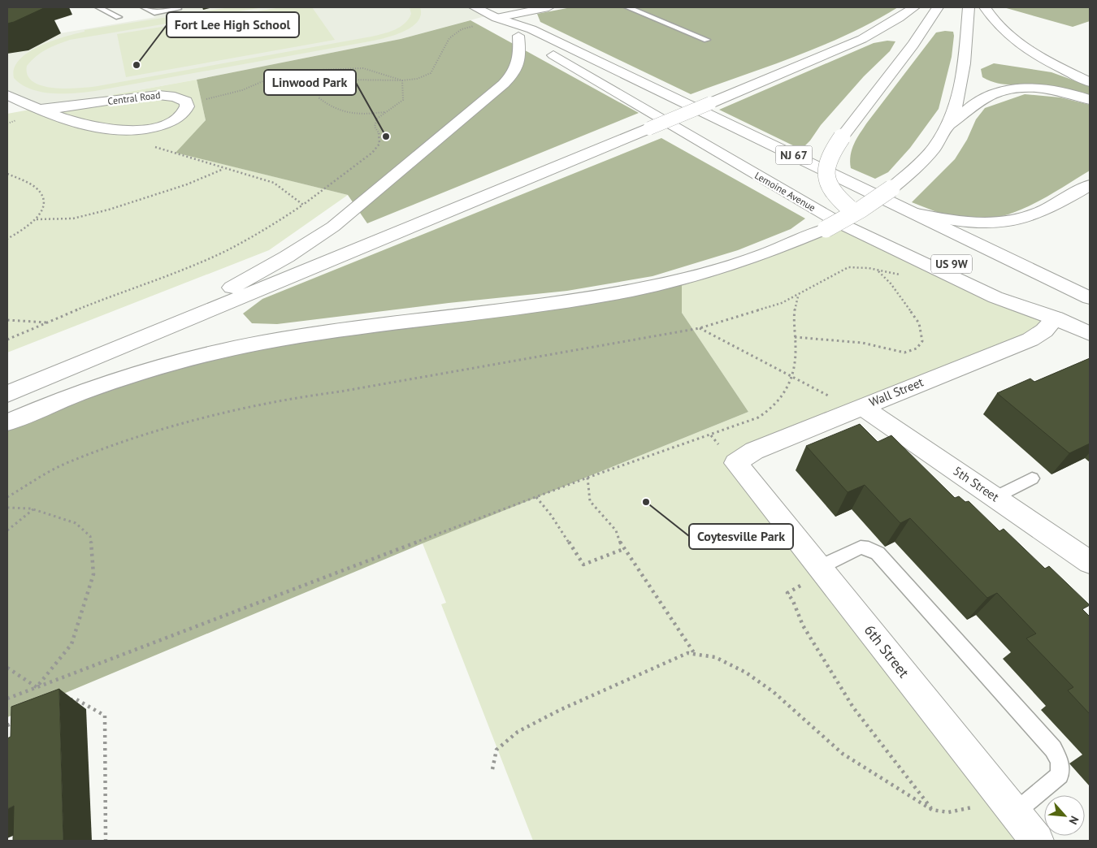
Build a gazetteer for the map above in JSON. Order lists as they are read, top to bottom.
{
  "streets": {
    "main road": [
      "Central Road",
      "NJ 67",
      "Lemoine Avenue",
      "US 9W",
      "Wall Street",
      "5th Street",
      "6th Street"
    ]
  },
  "crossings": [
    ["Lemoine Avenue", "US 9W"],
    ["Lemoine Avenue", "Wall Street"],
    ["US 9W", "Wall Street"],
    ["Wall Street", "5th Street"],
    ["Wall Street", "6th Street"]
  ],
  "places": ["Fort Lee High School", "Linwood Park", "Coytesville Park"],
  "north": "bottom right"
}
